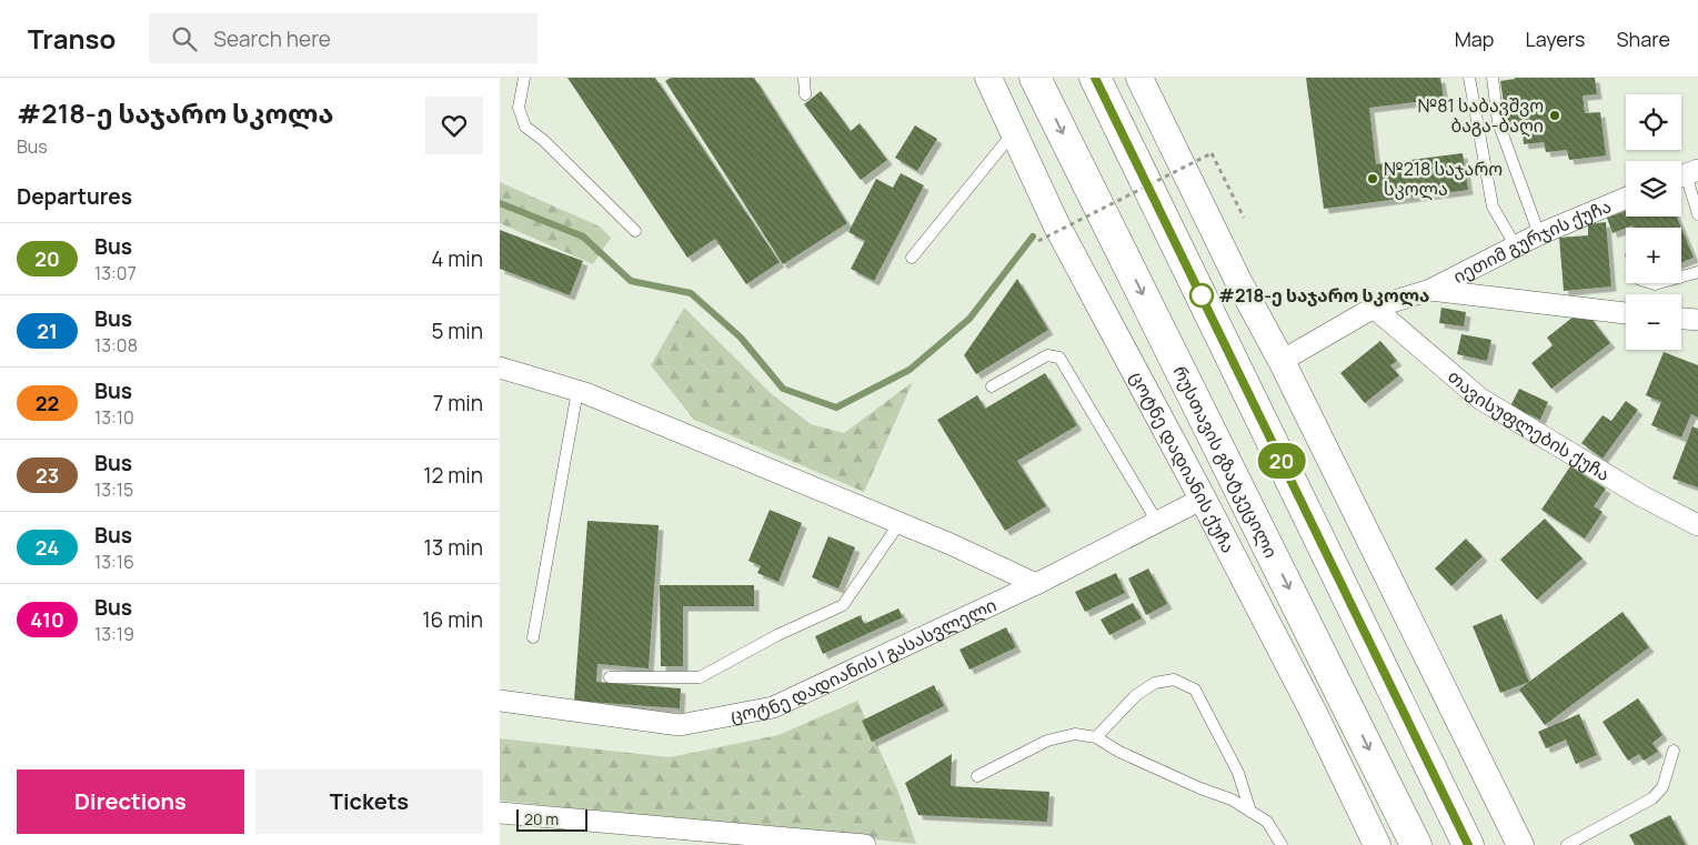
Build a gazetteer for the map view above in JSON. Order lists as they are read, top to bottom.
{
  "streets": {
    "highway": ["რუსთავის გზატკეცილი"],
    "street": [
      "იეთიმ გურჯის ქუჩა",
      "თავისუფლების ქუჩა",
      "ცოტნე დადიანის ქუჩა",
      "ცოტნე დადიანის I გასასვლელი"
    ]
  },
  "crossings": [
    ["იეთიმ გურჯის ქუჩა", "თავისუფლების ქუჩა"],
    ["ცოტნე დადიანის ქუჩა", "ცოტნე დადიანის I გასასვლელი"]
  ],
  "places": ["№81 საბავშვო ბაგა-ბაღი", "№218 საჯარო სკოლა", "#218-ე საჯარო სკოლა"],
  "lines": ["bus line 20"],
  "scale_bar": "20 m",
  "page": {
    "header": "Transo",
    "search": "Search here",
    "nav": ["Map", "Layers", "Share"],
    "heading": [
      ["#218-ე საჯარო სკოლა", "Bus"],
      "Departures"
    ],
    "on_map": "20",
    "map_buttons": ["+", "−"],
    "list": [
      {
        "mark": "20",
        "name": "Bus",
        "note": "13:07",
        "value": "4 min"
      },
      {
        "mark": "21",
        "name": "Bus",
        "note": "13:08",
        "value": "5 min"
      },
      {
        "mark": "22",
        "name": "Bus",
        "note": "13:10",
        "value": "7 min"
      },
      {
        "mark": "23",
        "name": "Bus",
        "note": "13:15",
        "value": "12 min"
      },
      {
        "mark": "24",
        "name": "Bus",
        "note": "13:16",
        "value": "13 min"
      },
      {
        "mark": "410",
        "name": "Bus",
        "note": "13:19",
        "value": "16 min"
      }
    ],
    "buttons": ["Directions", "Tickets"],
    "scale": "20 m"
  }
}
